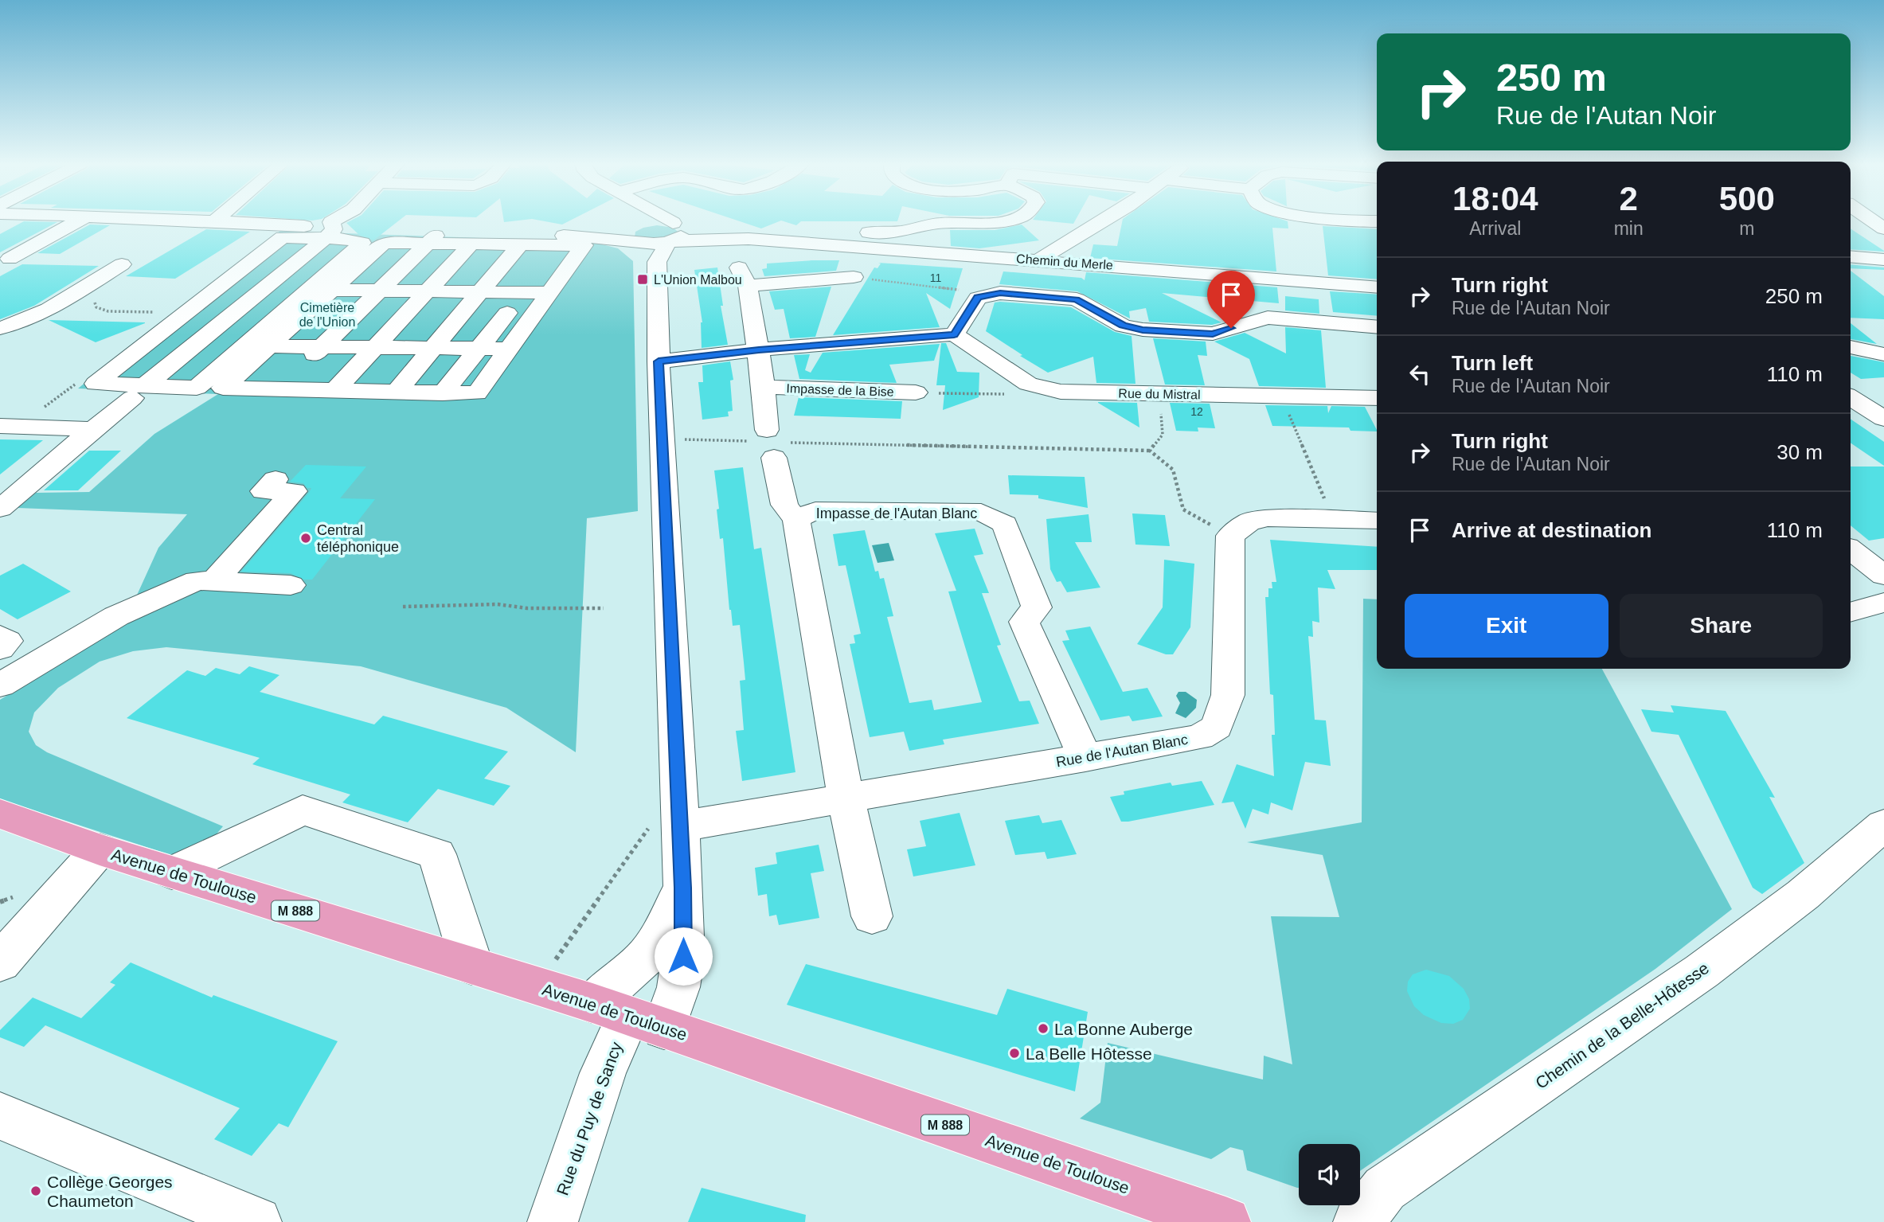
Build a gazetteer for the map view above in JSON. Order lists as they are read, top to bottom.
{
  "streets": {
    "main road": ["Avenue de Toulouse", "M 888"],
    "street": [
      "Chemin du Merle",
      "Impasse de la Bise",
      "Rue du Mistral",
      "Impasse de l'Autan Blanc",
      "Rue de l'Autan Blanc",
      "Chemin de la Belle-Hôtesse",
      "Rue du Puy de Sancy"
    ]
  },
  "crossings": [
    ["Chemin du Merle", "Rue du Puy de Sancy"],
    ["Impasse de l'Autan Blanc", "Rue de l'Autan Blanc"],
    ["Rue de l'Autan Blanc", "Rue du Puy de Sancy"],
    ["Avenue de Toulouse", "Rue du Puy de Sancy"]
  ],
  "parks": ["Cimetière de l'Union"],
  "places": {
    "transit": ["L'Union Malbou"],
    "other": [
      "Central téléphonique",
      "La Bonne Auberge",
      "La Belle Hôtesse",
      "Collège Georges Chaumeton"
    ]
  },
  "house_numbers": ["11", "12"],
  "page": {
    "turn": ["250 m", "Rue de l'Autan Noir"],
    "eta": [
      "18:04",
      "Arrival",
      "2",
      "min",
      "500",
      "m"
    ],
    "list": [
      {
        "name": "Turn right",
        "note": "Rue de l'Autan Noir",
        "value": "250 m"
      },
      {
        "name": "Turn left",
        "note": "Rue de l'Autan Noir",
        "value": "110 m"
      },
      {
        "name": "Turn right",
        "note": "Rue de l'Autan Noir",
        "value": "30 m"
      },
      {
        "name": "Arrive at destination",
        "value": "110 m"
      }
    ],
    "buttons": ["Exit", "Share"]
  }
}
